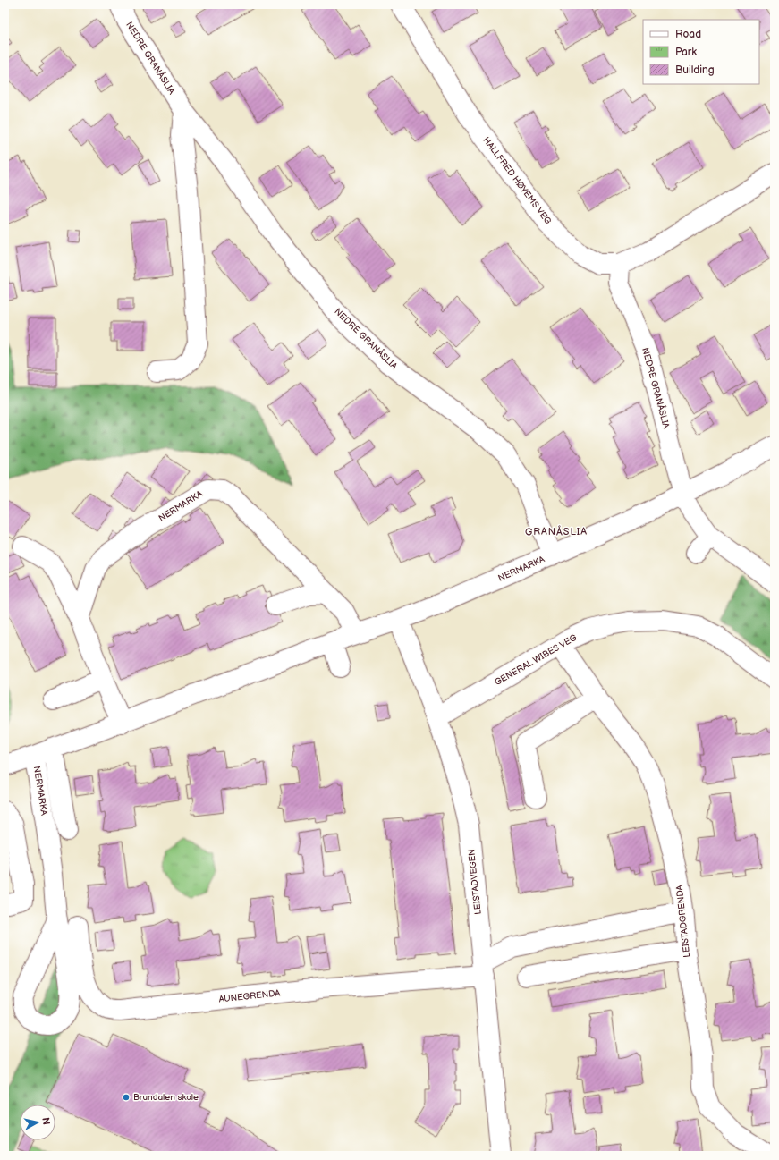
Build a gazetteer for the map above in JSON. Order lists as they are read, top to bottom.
{
  "streets": {
    "street": [
      "NEDRE GRANÅSLIA",
      "HALLFRED HØYEMS VEG",
      "NERMARKA",
      "GENERAL WIBES VEG",
      "LEISTADVEGEN",
      "LEISTADGRENDA",
      "AUNEGRENDA"
    ]
  },
  "crossings": [
    ["NEDRE GRANÅSLIA", "HALLFRED HØYEMS VEG"],
    ["NEDRE GRANÅSLIA", "NERMARKA"],
    ["NERMARKA", "LEISTADVEGEN"],
    ["GENERAL WIBES VEG", "LEISTADVEGEN"],
    ["GENERAL WIBES VEG", "LEISTADGRENDA"],
    ["LEISTADVEGEN", "AUNEGRENDA"]
  ],
  "districts": ["GRANÅSLIA"],
  "places": ["Brundalen skole"],
  "legend": ["Road", "Park", "Building"],
  "north": "right"
}
